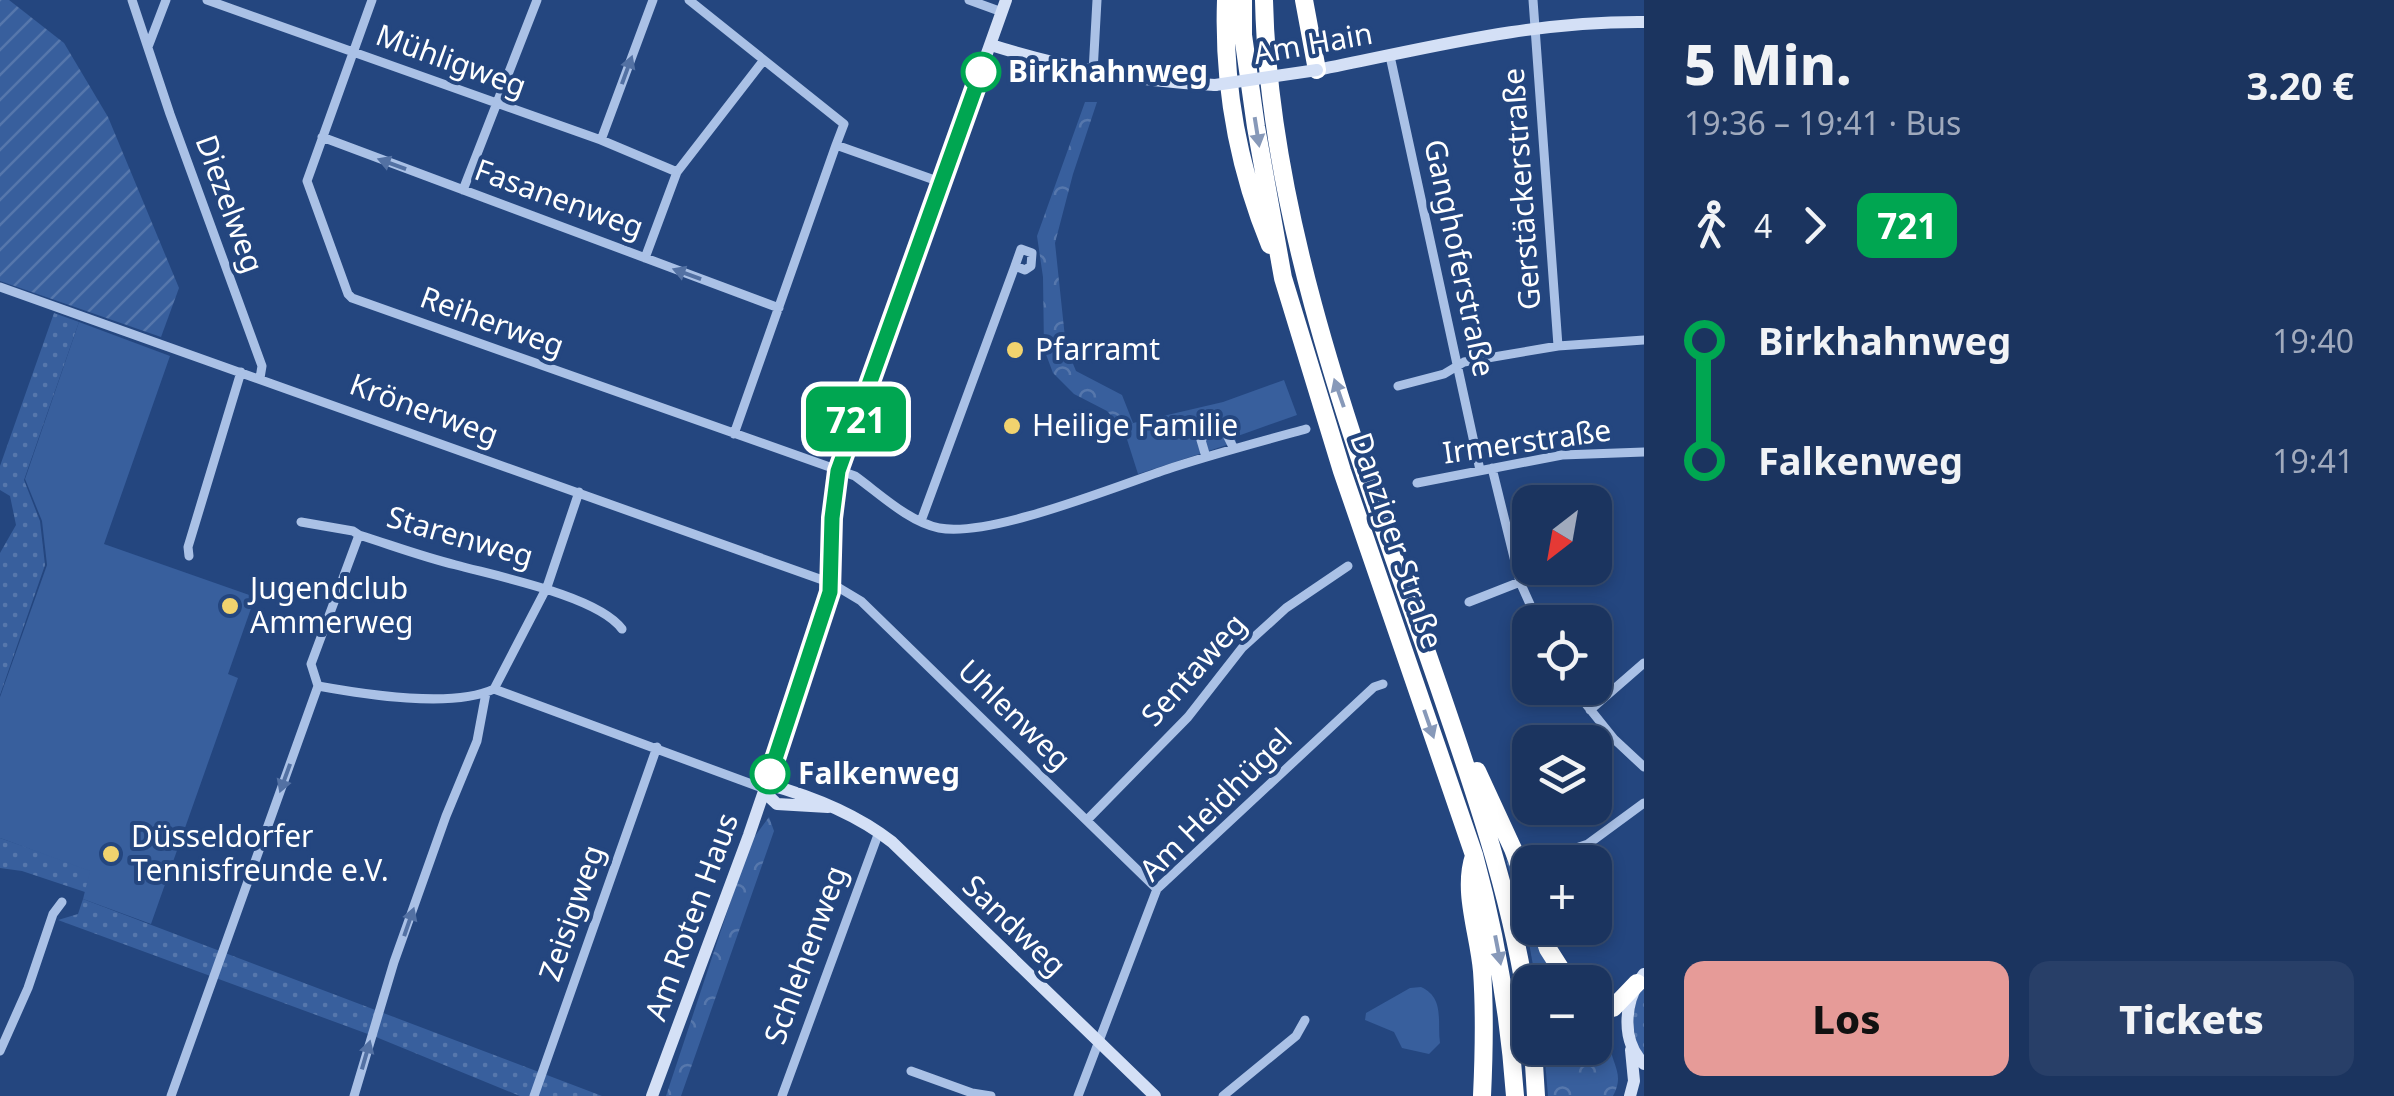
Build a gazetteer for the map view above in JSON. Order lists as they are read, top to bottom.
{
  "streets": {
    "highway": ["Danziger Straße"],
    "street": [
      "Am Hain",
      "Mühligweg",
      "Gerstäckerstraße",
      "Fasanenweg",
      "Diezelweg",
      "Ganghoferstraße",
      "Reiherweg",
      "Krönerweg",
      "Irmerstraße",
      "Starenweg",
      "Sentaweg",
      "Uhlenweg",
      "Am Heidhügel",
      "Zeisigweg",
      "Am Roten Haus",
      "Sandweg",
      "Schlehenweg"
    ]
  },
  "crossings": [
    ["Am Hain", "Gerstäckerstraße"],
    ["Am Hain", "Ganghoferstraße"],
    ["Am Hain", "Am Roten Haus"],
    ["Fasanenweg", "Reiherweg"],
    ["Diezelweg", "Krönerweg"],
    ["Ganghoferstraße", "Irmerstraße"],
    ["Reiherweg", "Am Roten Haus"],
    ["Krönerweg", "Uhlenweg"],
    ["Krönerweg", "Am Roten Haus"],
    ["Sentaweg", "Uhlenweg"],
    ["Uhlenweg", "Am Heidhügel"],
    ["Uhlenweg", "Am Roten Haus"],
    ["Am Heidhügel", "Sandweg"],
    ["Am Roten Haus", "Sandweg"],
    ["Sandweg", "Schlehenweg"]
  ],
  "one_way": ["Fasanenweg", "Starenweg"],
  "places": [
    "Birkhahnweg",
    "Pfarramt",
    "Heilige Familie",
    "Jugendclub Ammerweg",
    "Falkenweg",
    "Düsseldorfer Tennisfreunde e.V."
  ],
  "lines": ["bus line 721"],
  "north": "bottom left",
  "page": {
    "on_map": "721",
    "heading": ["5 Min.", "19:36 – 19:41 · Bus", "3.20 €"],
    "legs": ["4", "721"],
    "list": [
      {
        "name": "Birkhahnweg",
        "value": "19:40"
      },
      {
        "name": "Falkenweg",
        "value": "19:41"
      }
    ],
    "map_buttons": ["+", "−"],
    "buttons": ["Los", "Tickets"]
  }
}
